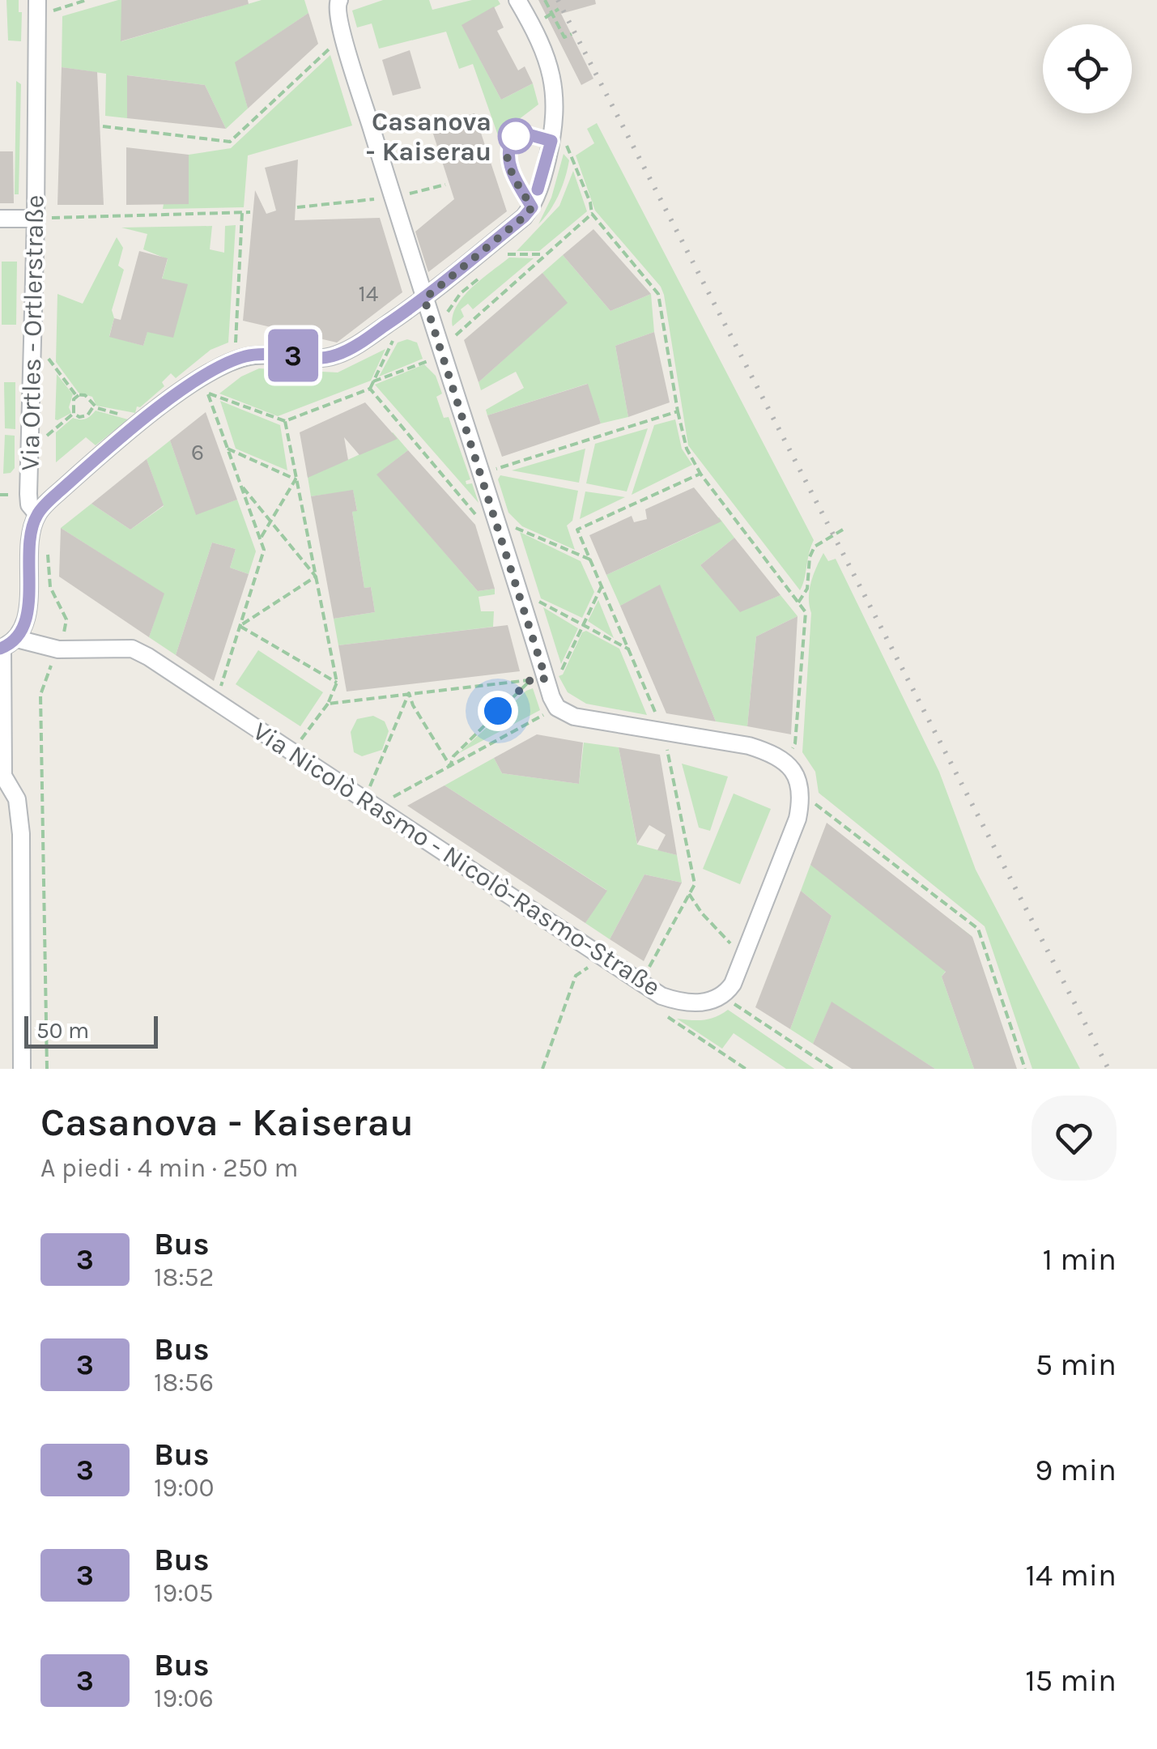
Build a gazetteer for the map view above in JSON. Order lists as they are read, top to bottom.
{
  "streets": {
    "street": ["Via Ortles - Ortlerstraße", "Via Nicolò Rasmo - Nicolò-Rasmo-Straße"]
  },
  "crossings": [
    ["Via Ortles - Ortlerstraße", "Via Nicolò Rasmo - Nicolò-Rasmo-Straße"]
  ],
  "places": ["Casanova - Kaiserau"],
  "lines": ["bus line 3"],
  "house_numbers": ["14", "6"],
  "scale_bar": "50 m",
  "page": {
    "on_map": "3",
    "scale": "50 m",
    "heading": ["Casanova - Kaiserau", "A piedi · 4 min · 250 m"],
    "list": [
      {
        "mark": "3",
        "name": "Bus",
        "note": "18:52",
        "value": "1 min"
      },
      {
        "mark": "3",
        "name": "Bus",
        "note": "18:56",
        "value": "5 min"
      },
      {
        "mark": "3",
        "name": "Bus",
        "note": "19:00",
        "value": "9 min"
      },
      {
        "mark": "3",
        "name": "Bus",
        "note": "19:05",
        "value": "14 min"
      },
      {
        "mark": "3",
        "name": "Bus",
        "note": "19:06",
        "value": "15 min"
      }
    ]
  }
}
